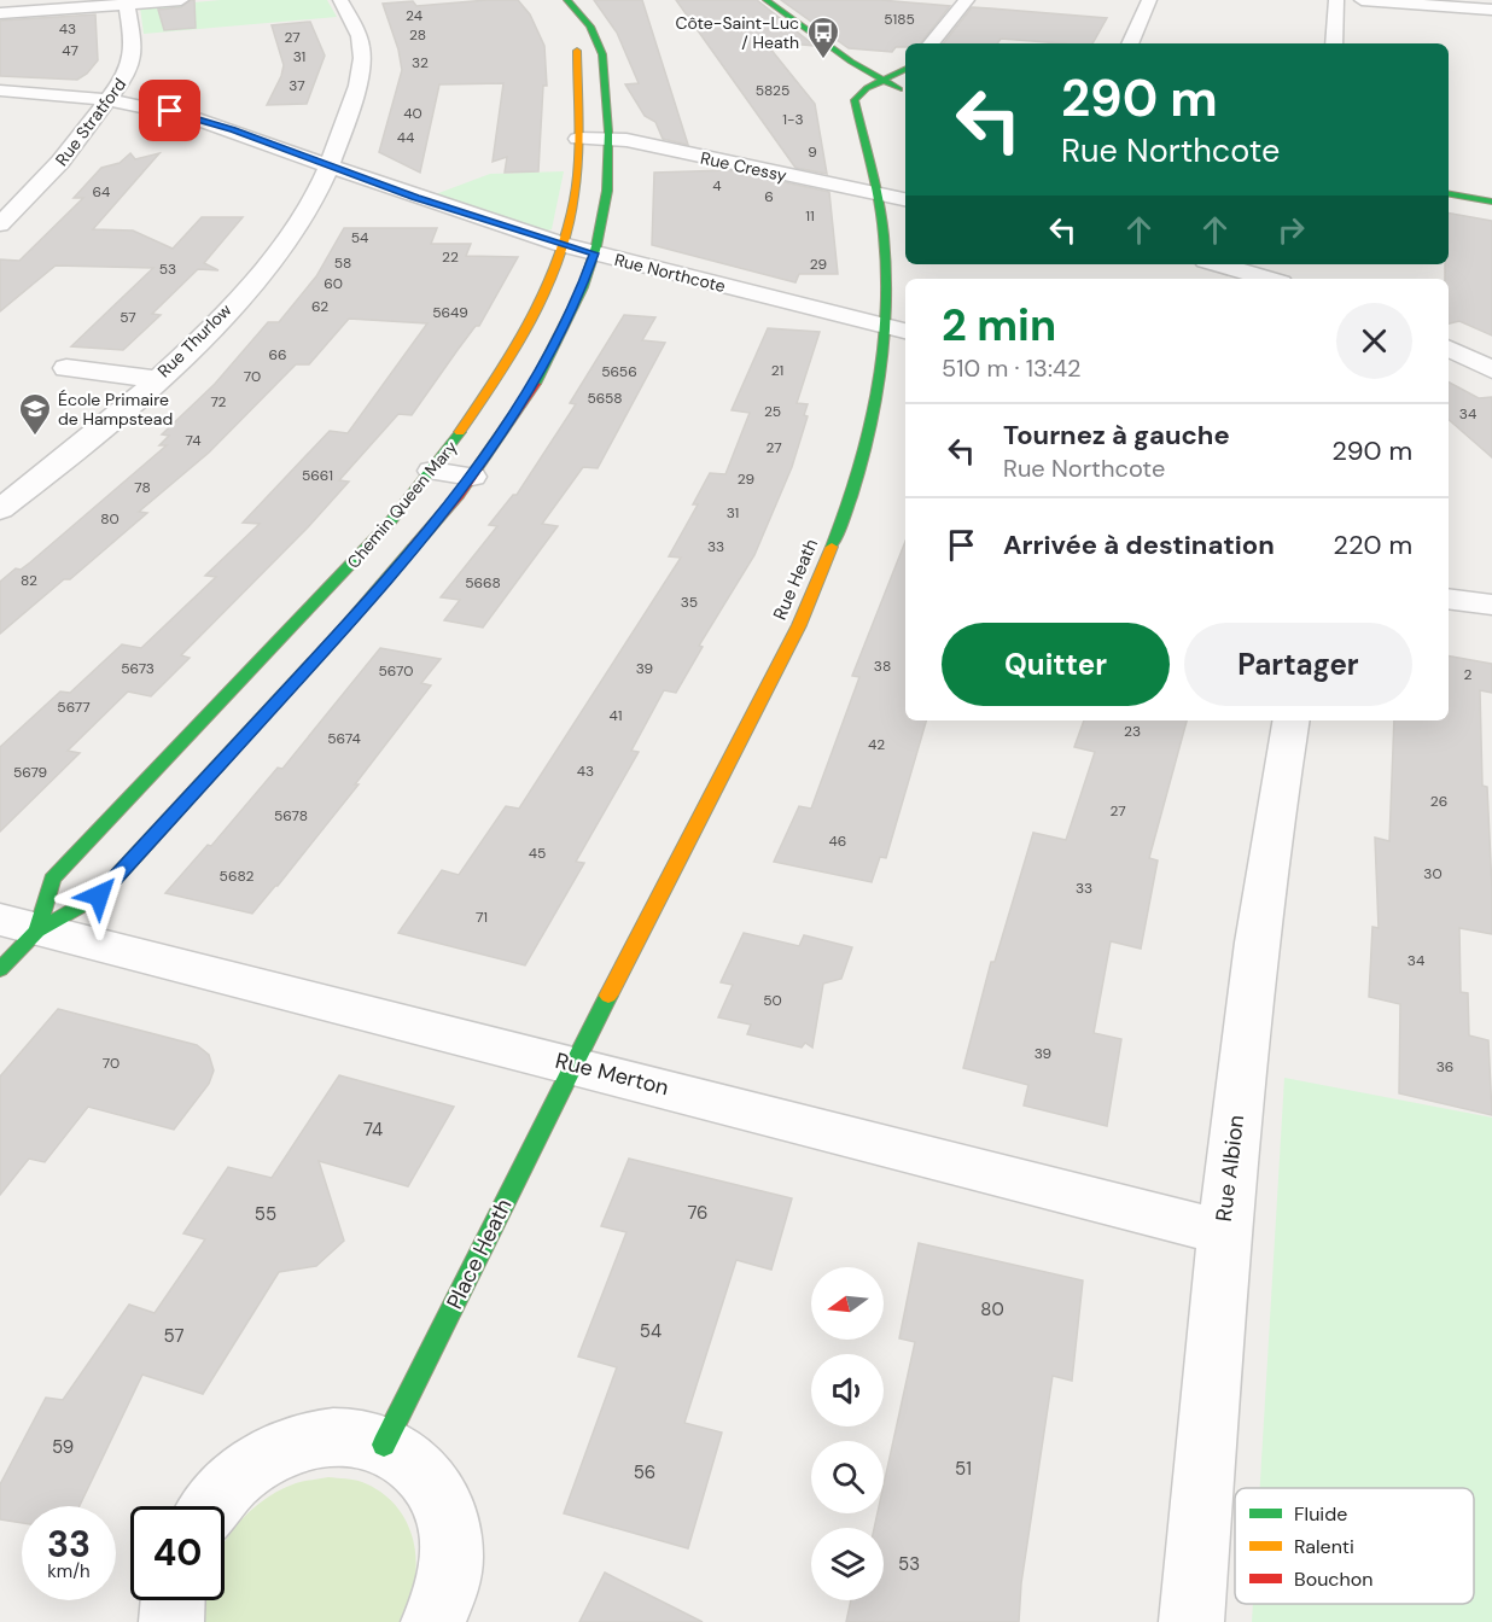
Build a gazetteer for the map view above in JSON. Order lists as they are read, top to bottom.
{
  "streets": {
    "street": [
      "Rue Stratford",
      "Rue Cressy",
      "Rue Northcote",
      "Rue Thurlow",
      "Chemin Queen Mary",
      "Rue Heath",
      "Rue Merton",
      "Rue Albion",
      "Place Heath"
    ]
  },
  "crossings": [
    ["Rue Stratford", "Rue Northcote"],
    ["Rue Cressy", "Chemin Queen Mary"],
    ["Rue Cressy", "Rue Heath"],
    ["Rue Northcote", "Rue Thurlow"],
    ["Rue Northcote", "Chemin Queen Mary"],
    ["Rue Northcote", "Rue Heath"],
    ["Chemin Queen Mary", "Rue Merton"],
    ["Rue Heath", "Rue Merton"],
    ["Rue Heath", "Place Heath"],
    ["Rue Merton", "Rue Albion"],
    ["Rue Merton", "Place Heath"]
  ],
  "places": {
    "bus stop": ["Côte-Saint-Luc / Heath"],
    "school or university": ["École Primaire de Hampstead"]
  },
  "house_numbers": [
    "24",
    "5185",
    "43",
    "28",
    "27",
    "47",
    "31",
    "32",
    "37",
    "5825",
    "40",
    "1-3",
    "44",
    "9",
    "4",
    "64",
    "6",
    "11",
    "54",
    "22",
    "58",
    "29",
    "53",
    "60",
    "62",
    "5649",
    "57",
    "66",
    "21",
    "5656",
    "70",
    "5658",
    "72",
    "25",
    "34",
    "74",
    "27",
    "5661",
    "29",
    "78",
    "31",
    "80",
    "33",
    "82",
    "5668",
    "35",
    "38",
    "5673",
    "39",
    "5670",
    "2",
    "5677",
    "41",
    "23",
    "5674",
    "42",
    "43",
    "5679",
    "26",
    "27",
    "5678",
    "46",
    "45",
    "30",
    "5682",
    "33",
    "71",
    "34",
    "50",
    "39",
    "70",
    "36",
    "74",
    "76",
    "55",
    "80",
    "54",
    "57",
    "59",
    "51",
    "56",
    "53"
  ],
  "legend": ["Fluide", "Ralenti", "Bouchon"],
  "north": "left",
  "page": {
    "turn": ["290 m", "Rue Northcote"],
    "heading": ["2 min", "510 m · 13:42"],
    "list": [
      {
        "name": "Tournez à gauche",
        "note": "Rue Northcote",
        "value": "290 m"
      },
      {
        "name": "Arrivée à destination",
        "value": "220 m"
      }
    ],
    "buttons": ["Quitter", "Partager"],
    "speed": "33 km/h",
    "limit": "40"
  }
}
